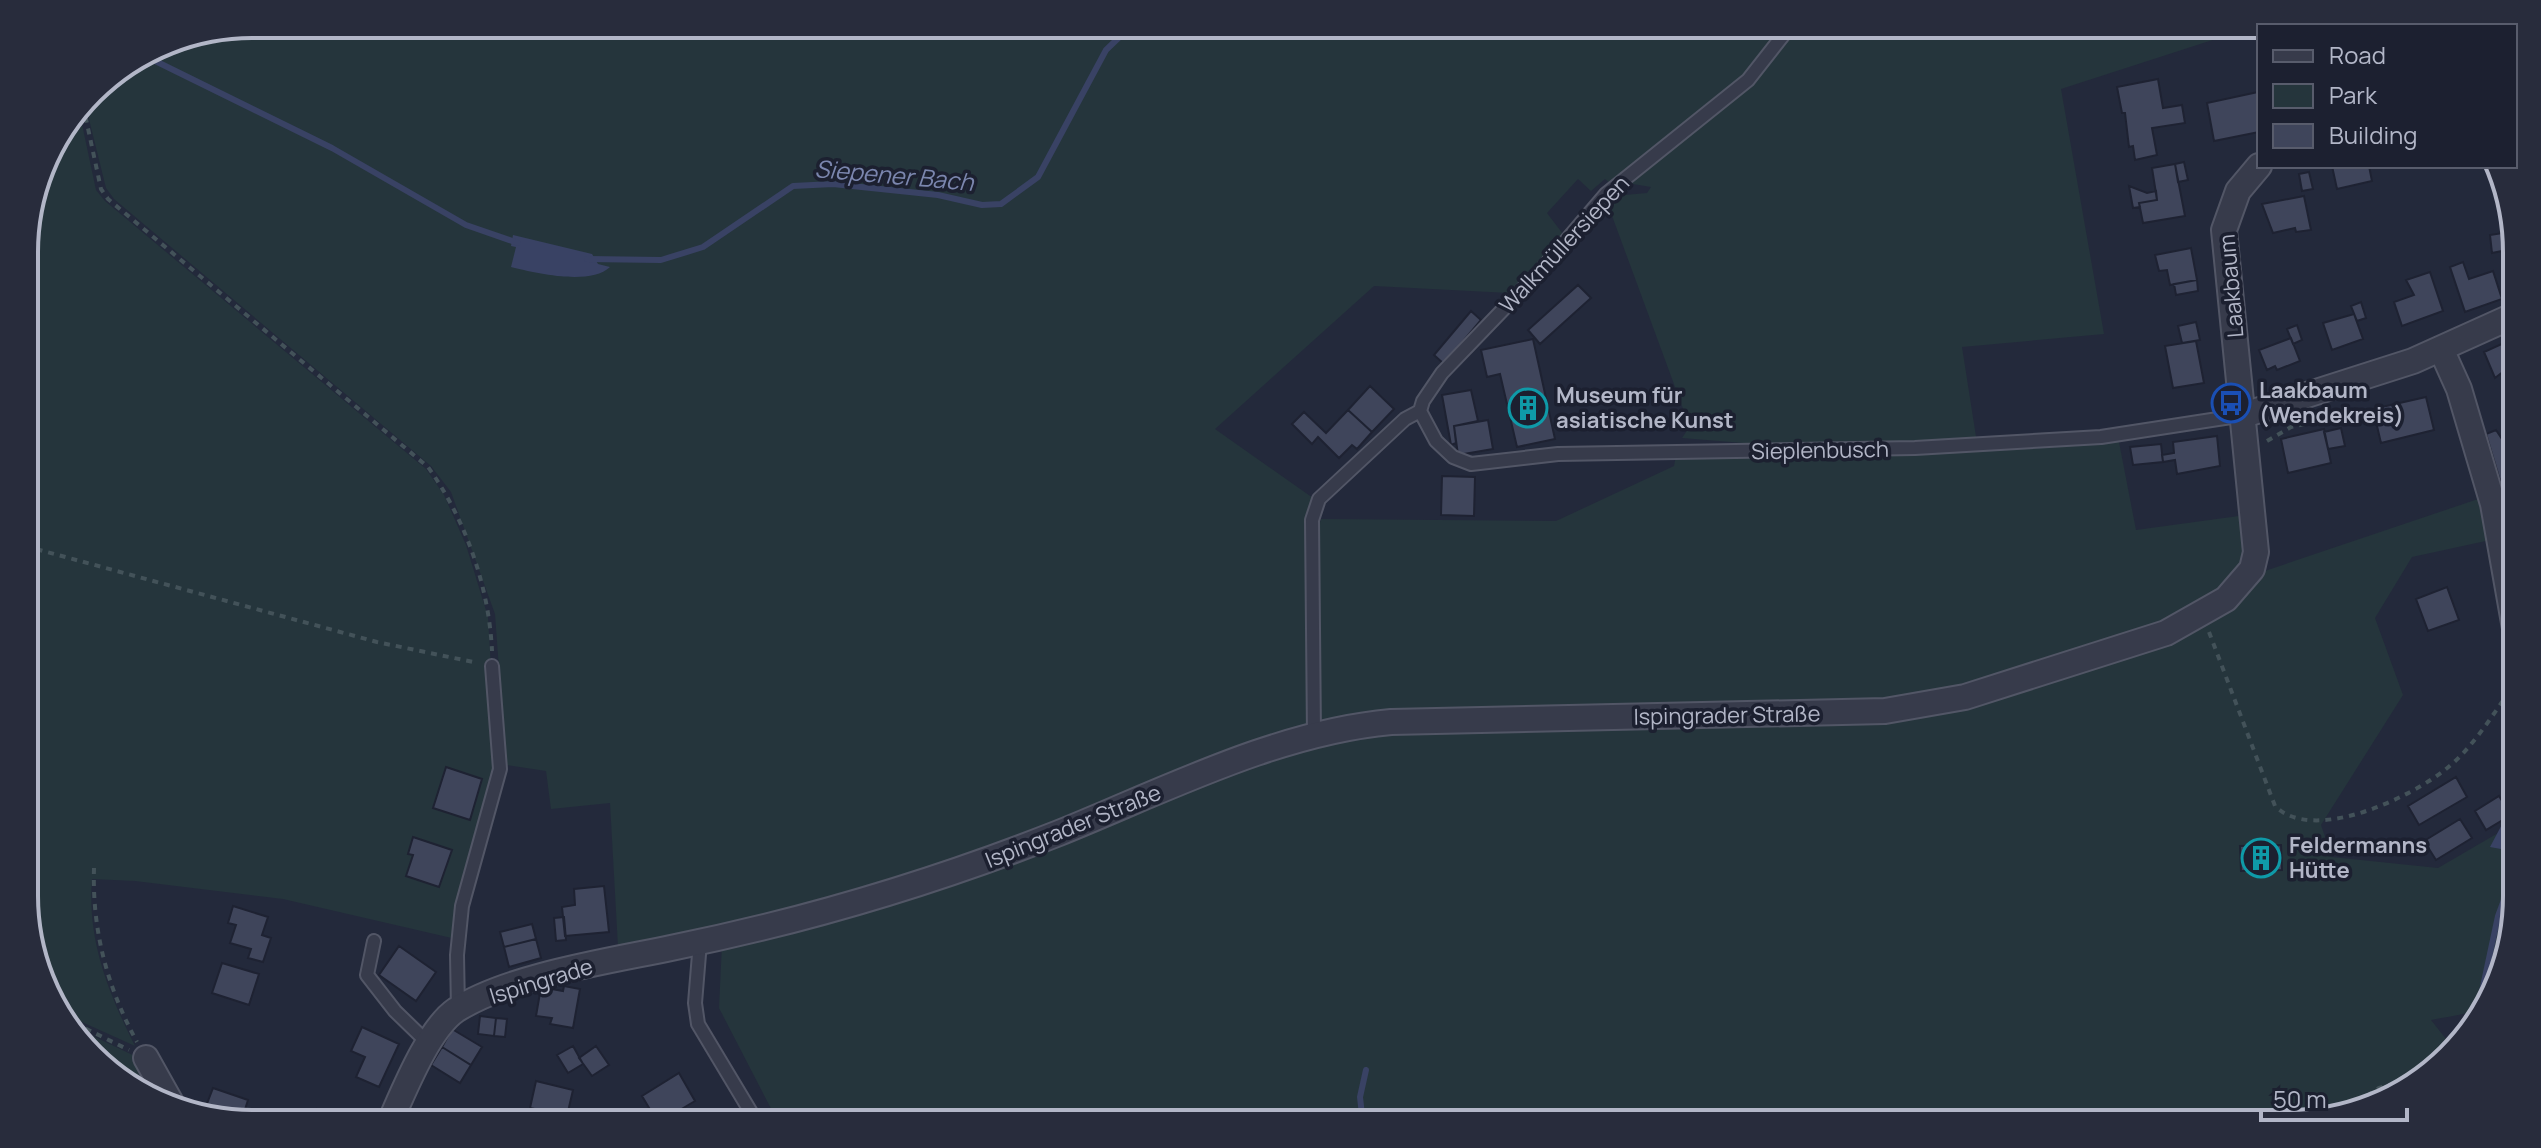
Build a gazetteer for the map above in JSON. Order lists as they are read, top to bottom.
{
  "streets": {
    "street": ["Laakbaum", "Ispingrader Straße", "Ispingrade"],
    "lane": ["Walkmüllersiepen", "Sieplenbusch"]
  },
  "crossings": [
    ["Walkmüllersiepen", "Sieplenbusch"],
    ["Laakbaum", "Sieplenbusch"],
    ["Laakbaum", "Ispingrader Straße"],
    ["Sieplenbusch", "Ispingrader Straße"],
    ["Ispingrader Straße", "Ispingrade"]
  ],
  "water": ["Siepener Bach"],
  "places": {
    "bus stop": ["Laakbaum (Wendekreis)"],
    "building": ["Museum für asiatische Kunst", "Feldermanns Hütte"]
  },
  "legend": ["Road", "Park", "Building"],
  "scale_bar": "50 m"
}
